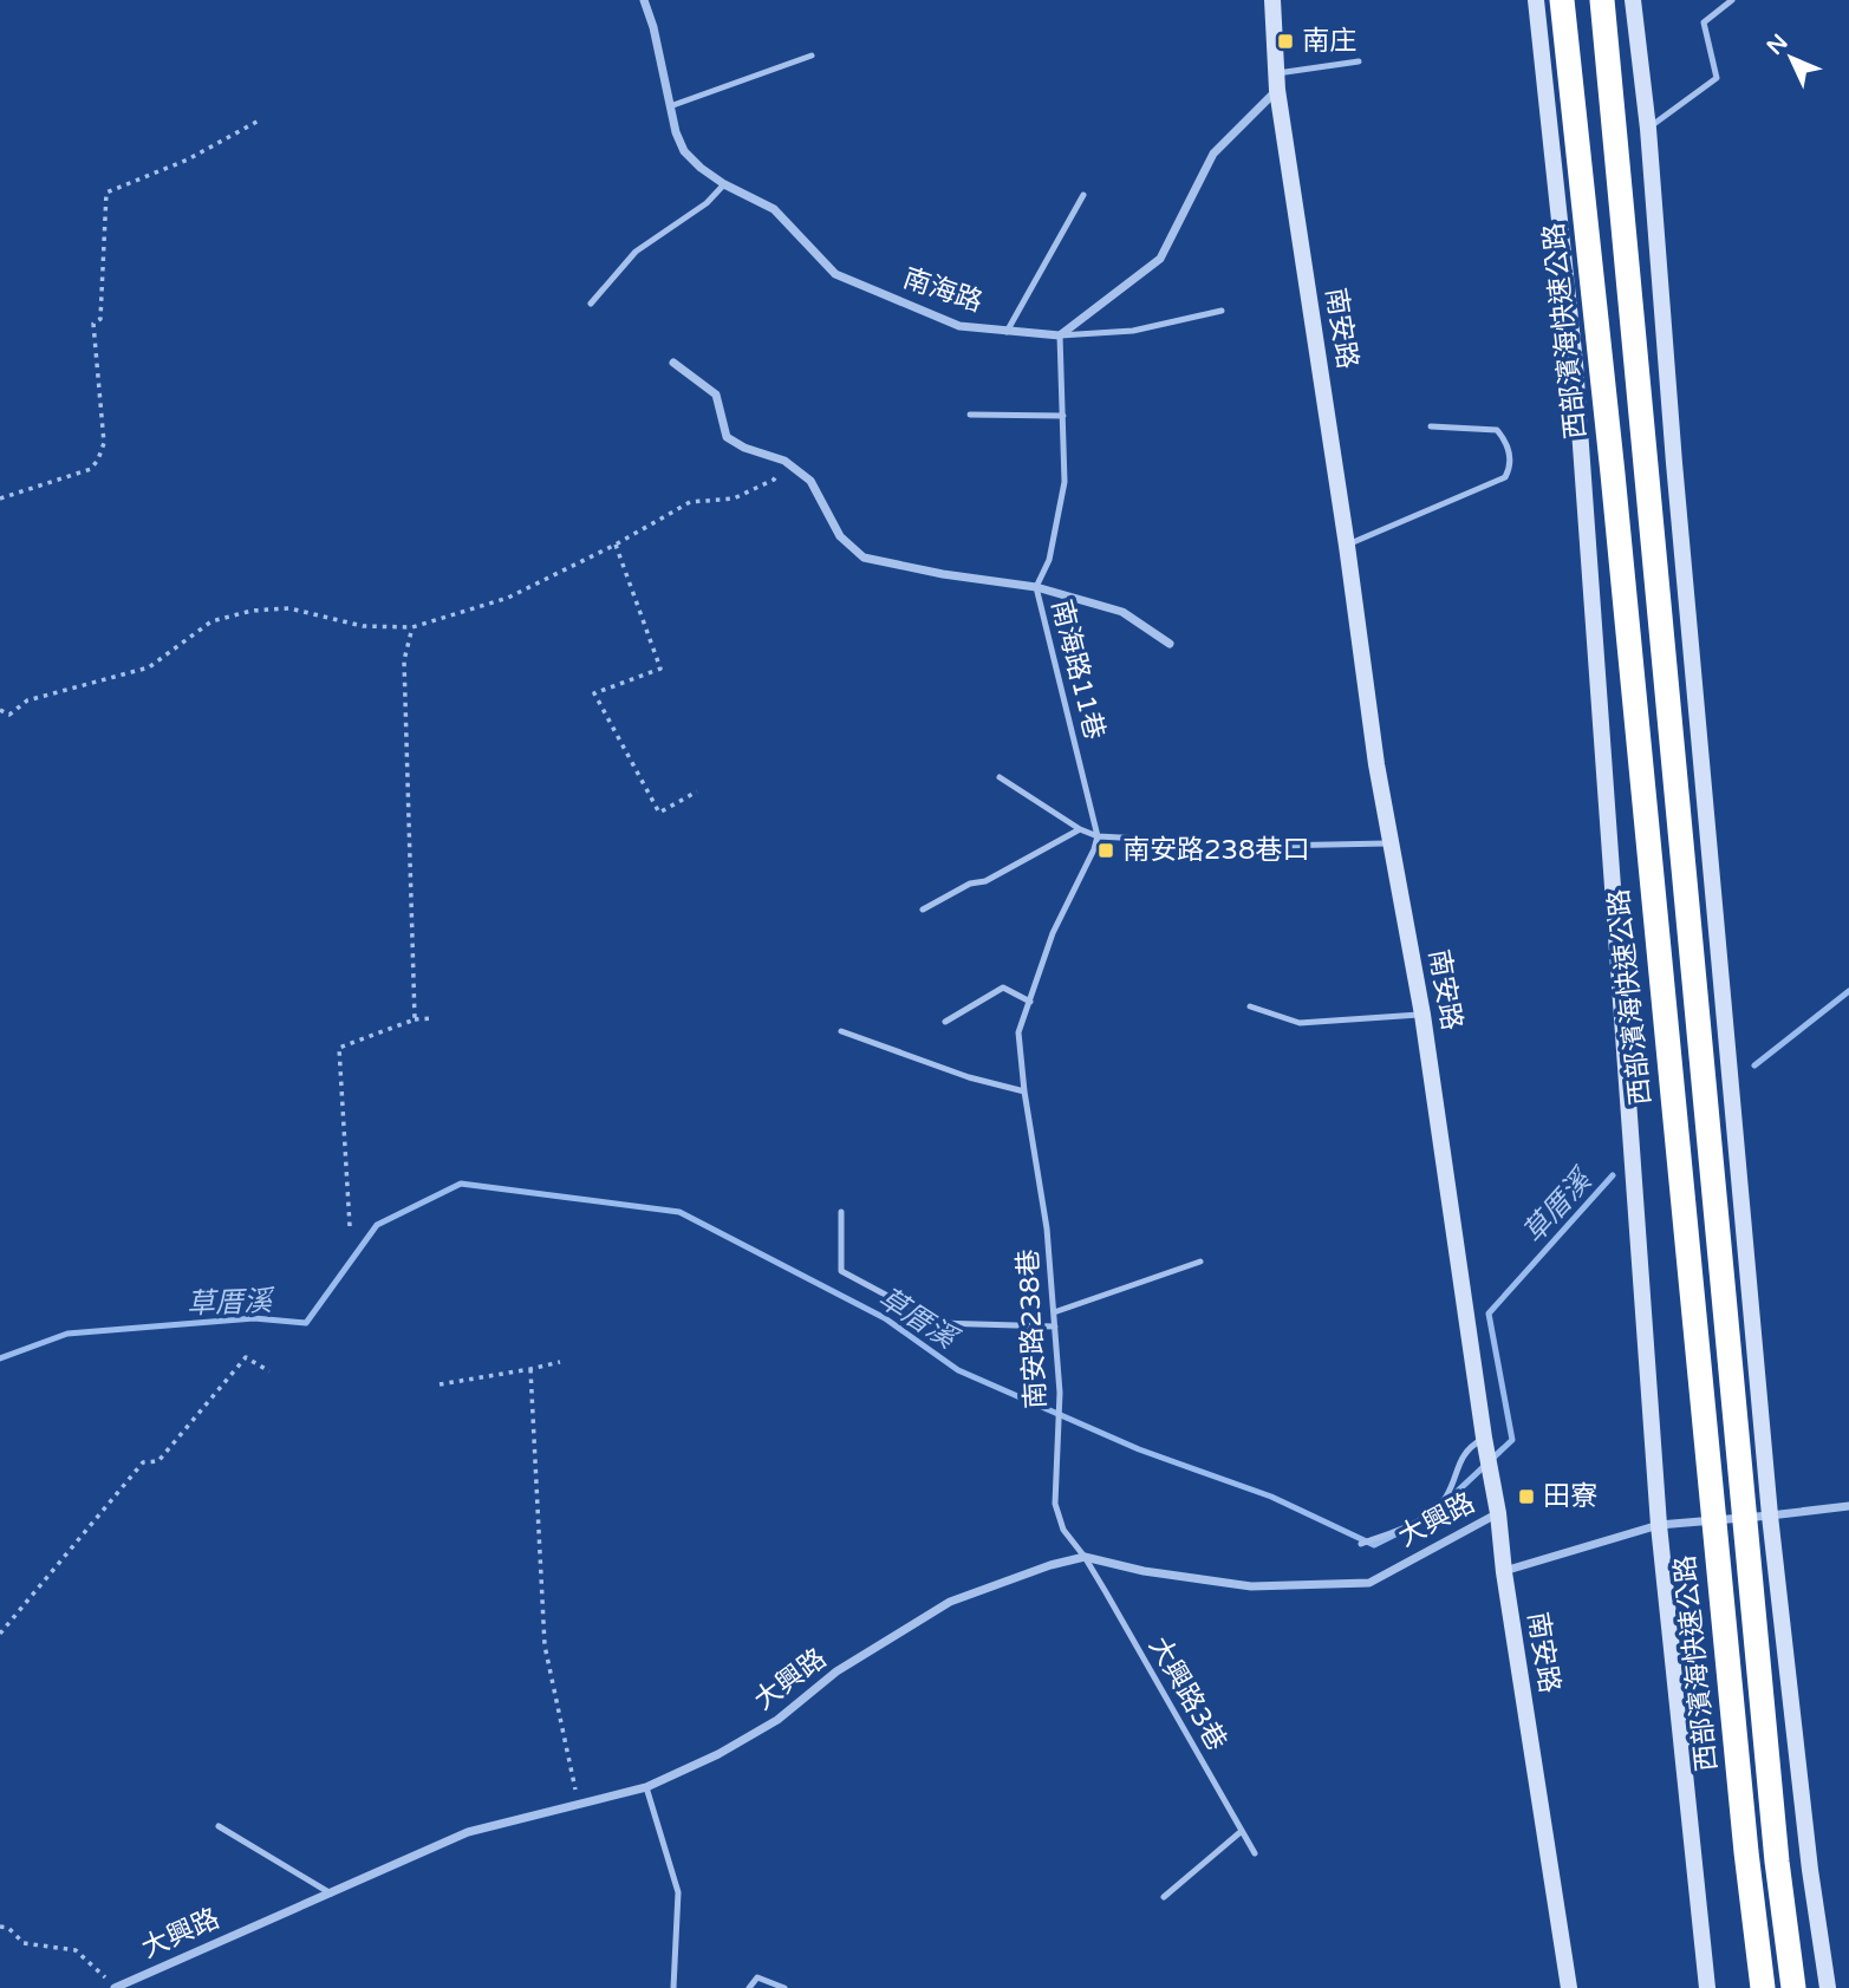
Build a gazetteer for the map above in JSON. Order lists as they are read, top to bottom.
{
  "streets": {
    "highway": ["西部濱海快速公路"],
    "street": ["南海路", "南安路", "大興路"],
    "lane": ["南海路11巷", "南安路238巷", "大興路3巷"]
  },
  "crossings": [
    ["南海路", "南海路11巷"],
    ["南安路", "大興路"],
    ["南海路11巷", "南安路238巷"],
    ["南安路238巷", "大興路"],
    ["南安路238巷", "大興路3巷"],
    ["大興路", "大興路3巷"]
  ],
  "water": ["草厝溪"],
  "places": {
    "transit": ["南庄", "南安路238巷口", "田寮"]
  },
  "north": "top left"
}
